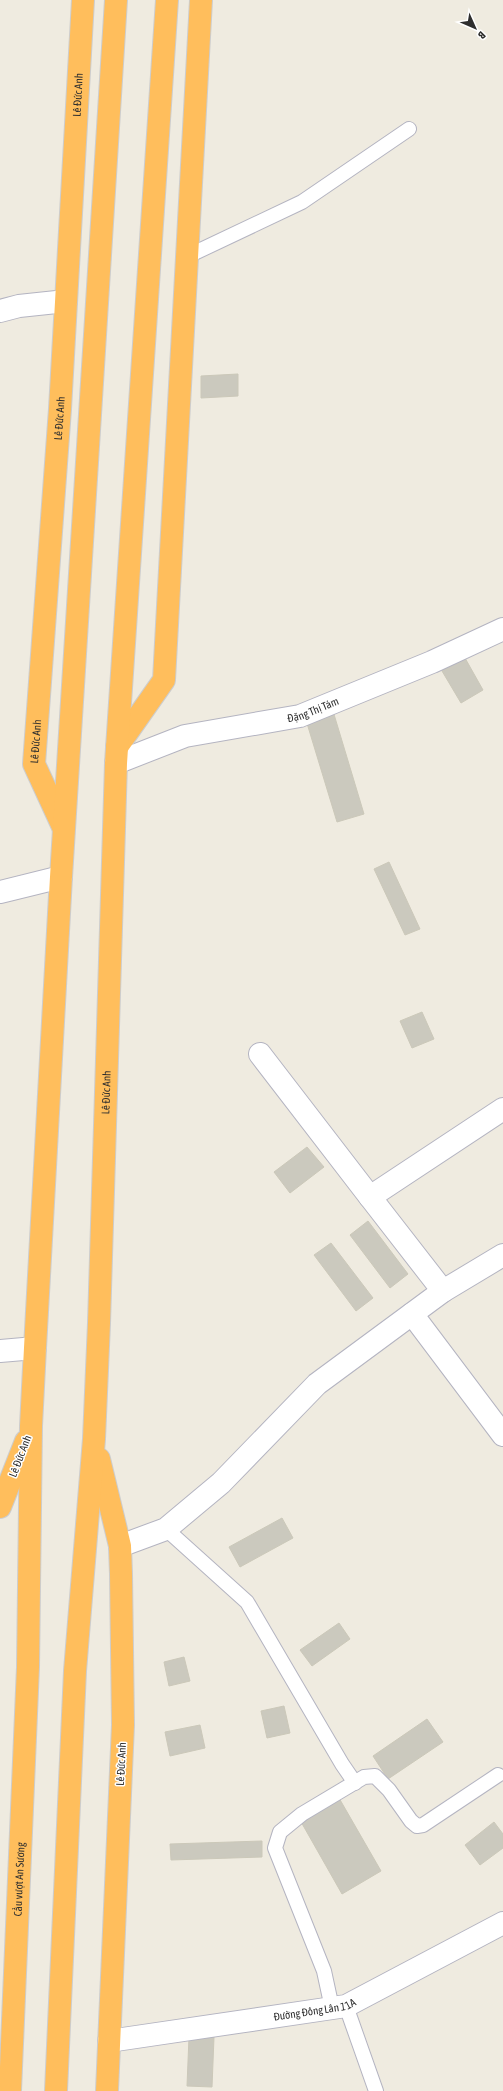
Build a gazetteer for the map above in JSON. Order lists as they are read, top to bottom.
{
  "streets": {
    "highway": ["Lê Đức Anh", "Cầu vượt An Sương"],
    "street": ["Đặng Thị Tám", "Đường Đông Lân 11A"]
  },
  "crossings": [
    ["Lê Đức Anh", "Đặng Thị Tám"],
    ["Lê Đức Anh", "Cầu vượt An Sương"],
    ["Lê Đức Anh", "Đường Đông Lân 11A"]
  ],
  "north": "bottom right"
}
